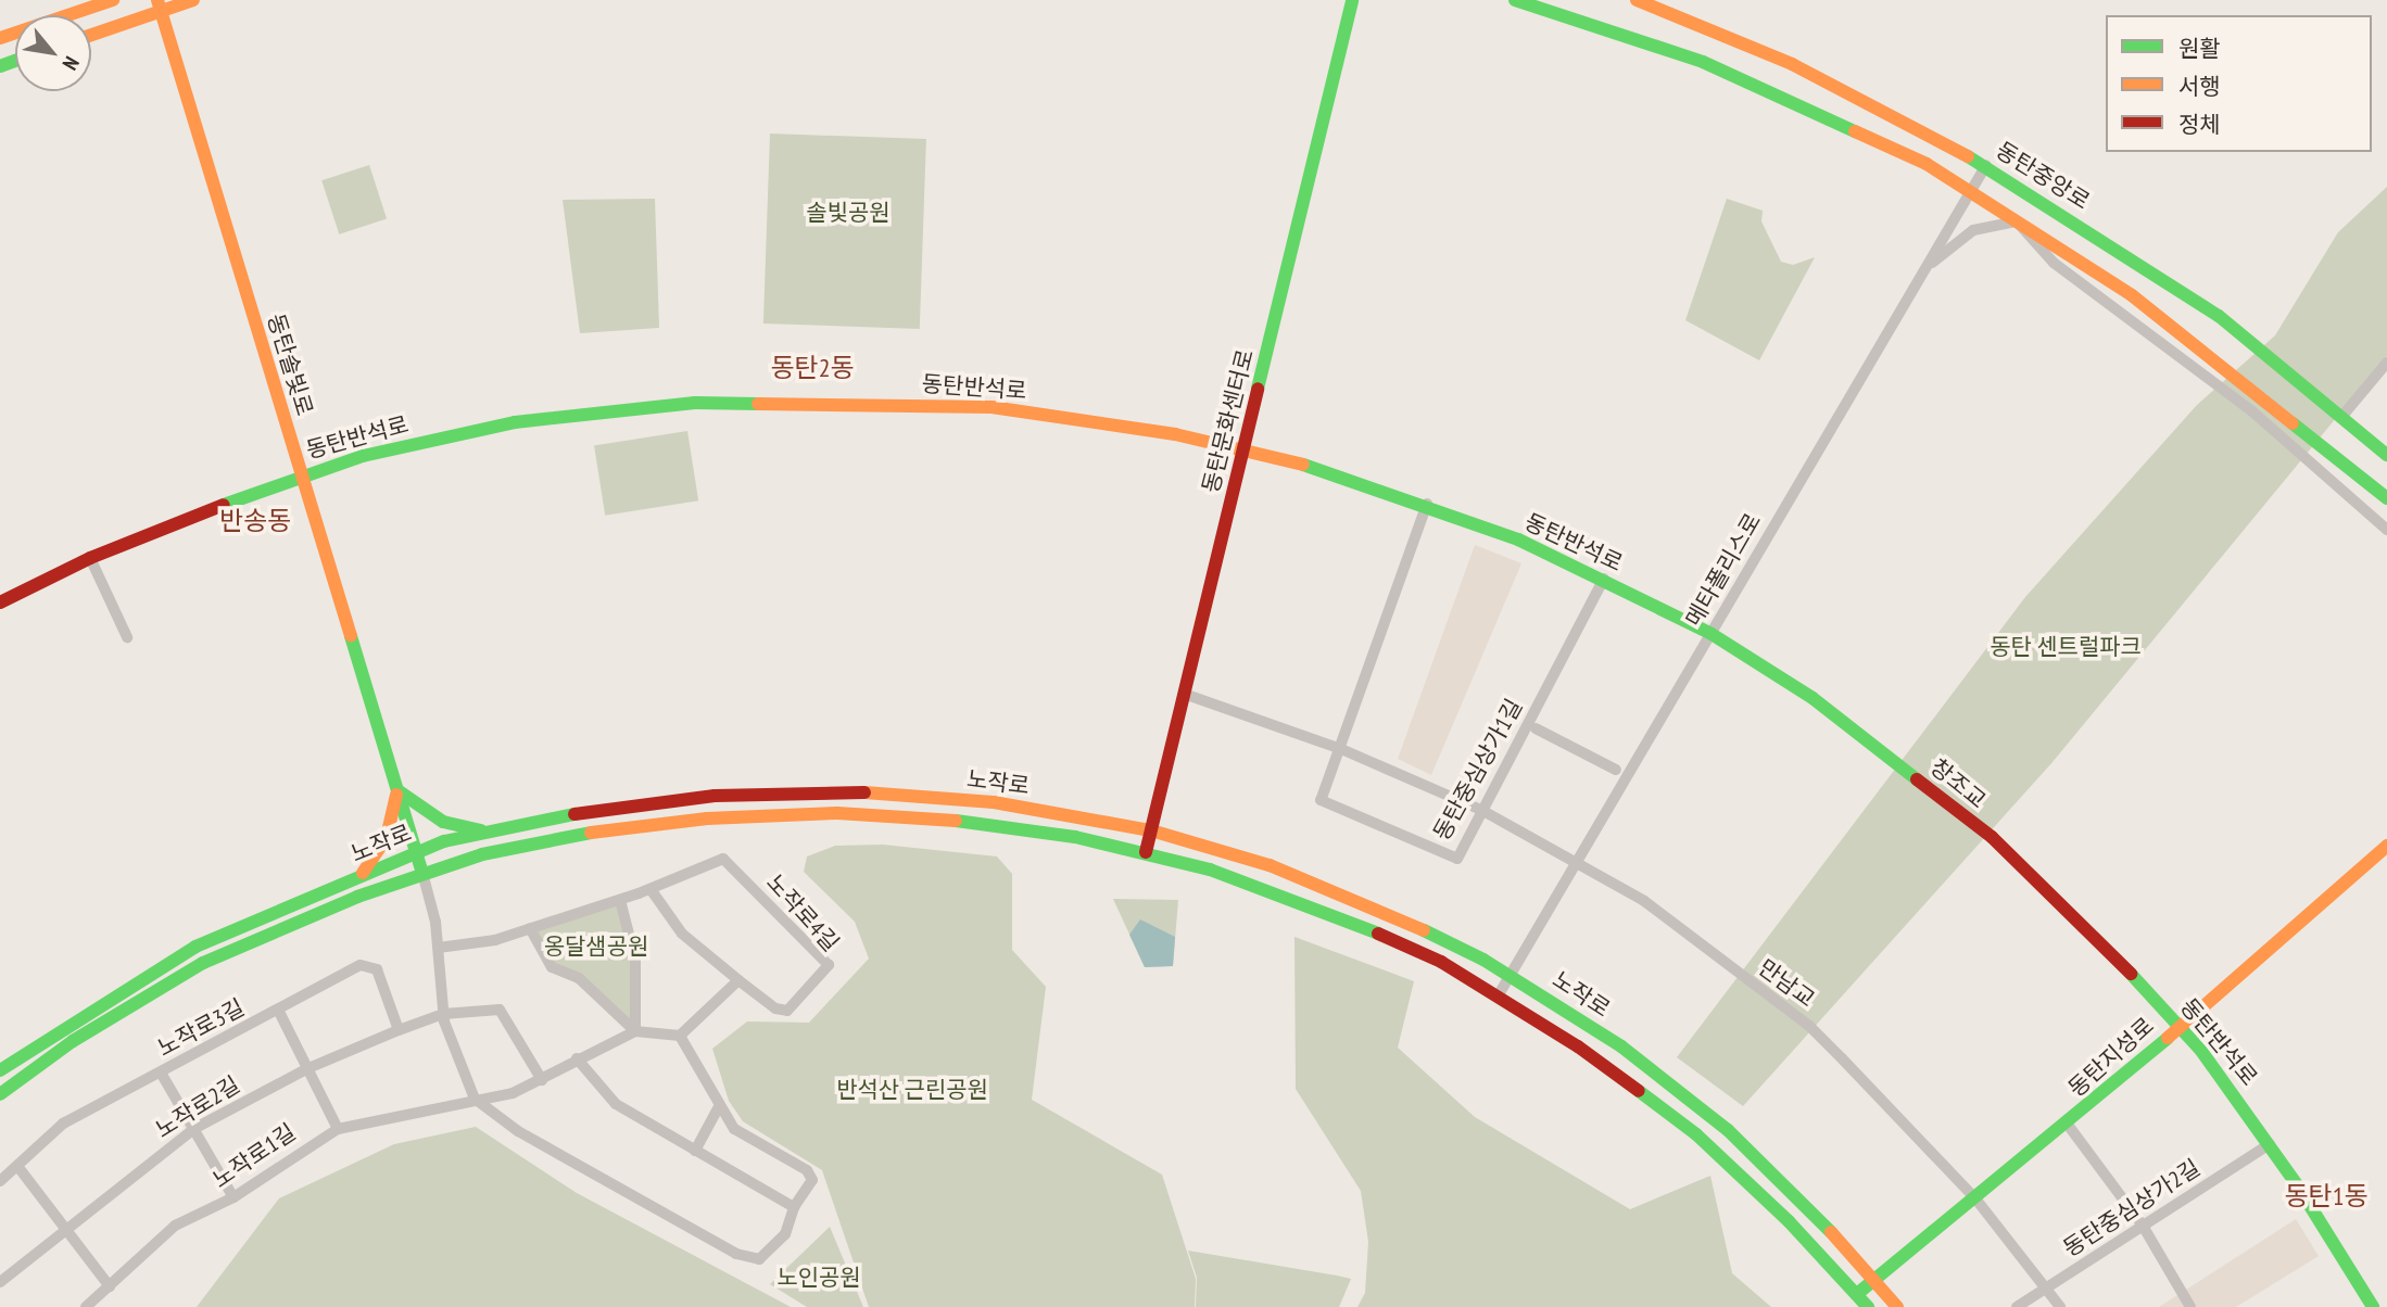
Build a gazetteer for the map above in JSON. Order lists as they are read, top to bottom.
{
  "streets": {
    "street": [
      "동탄중앙로",
      "동탄솔빛로",
      "동탄반석로",
      "동탄문화센터로",
      "메타폴리스로",
      "동탄중심상가1길",
      "노작로",
      "창조교",
      "노작로4길",
      "만남교",
      "노작로3길",
      "동탄지성로",
      "노작로2길",
      "노작로1길",
      "동탄중심상가2길"
    ]
  },
  "crossings": [
    ["동탄중앙로", "메타폴리스로"],
    ["동탄솔빛로", "동탄반석로"],
    ["동탄솔빛로", "노작로"],
    ["동탄반석로", "동탄문화센터로"],
    ["동탄반석로", "메타폴리스로"],
    ["동탄반석로", "동탄중심상가1길"],
    ["동탄반석로", "창조교"],
    ["동탄반석로", "동탄지성로"],
    ["동탄반석로", "동탄중심상가2길"],
    ["동탄문화센터로", "노작로"],
    ["동탄문화센터로", "만남교"],
    ["메타폴리스로", "노작로"],
    ["메타폴리스로", "만남교"],
    ["동탄중심상가1길", "만남교"],
    ["노작로", "동탄지성로"],
    ["만남교", "동탄지성로"],
    ["만남교", "동탄중심상가2길"],
    ["노작로3길", "노작로2길"]
  ],
  "districts": ["동탄2동", "반송동", "동탄1동"],
  "parks": [
    "솔빛공원",
    "동탄 센트럴파크",
    "옹달샘공원",
    "반석산 근린공원",
    "노인공원"
  ],
  "legend": ["원활", "서행", "정체"],
  "north": "bottom right"
}
